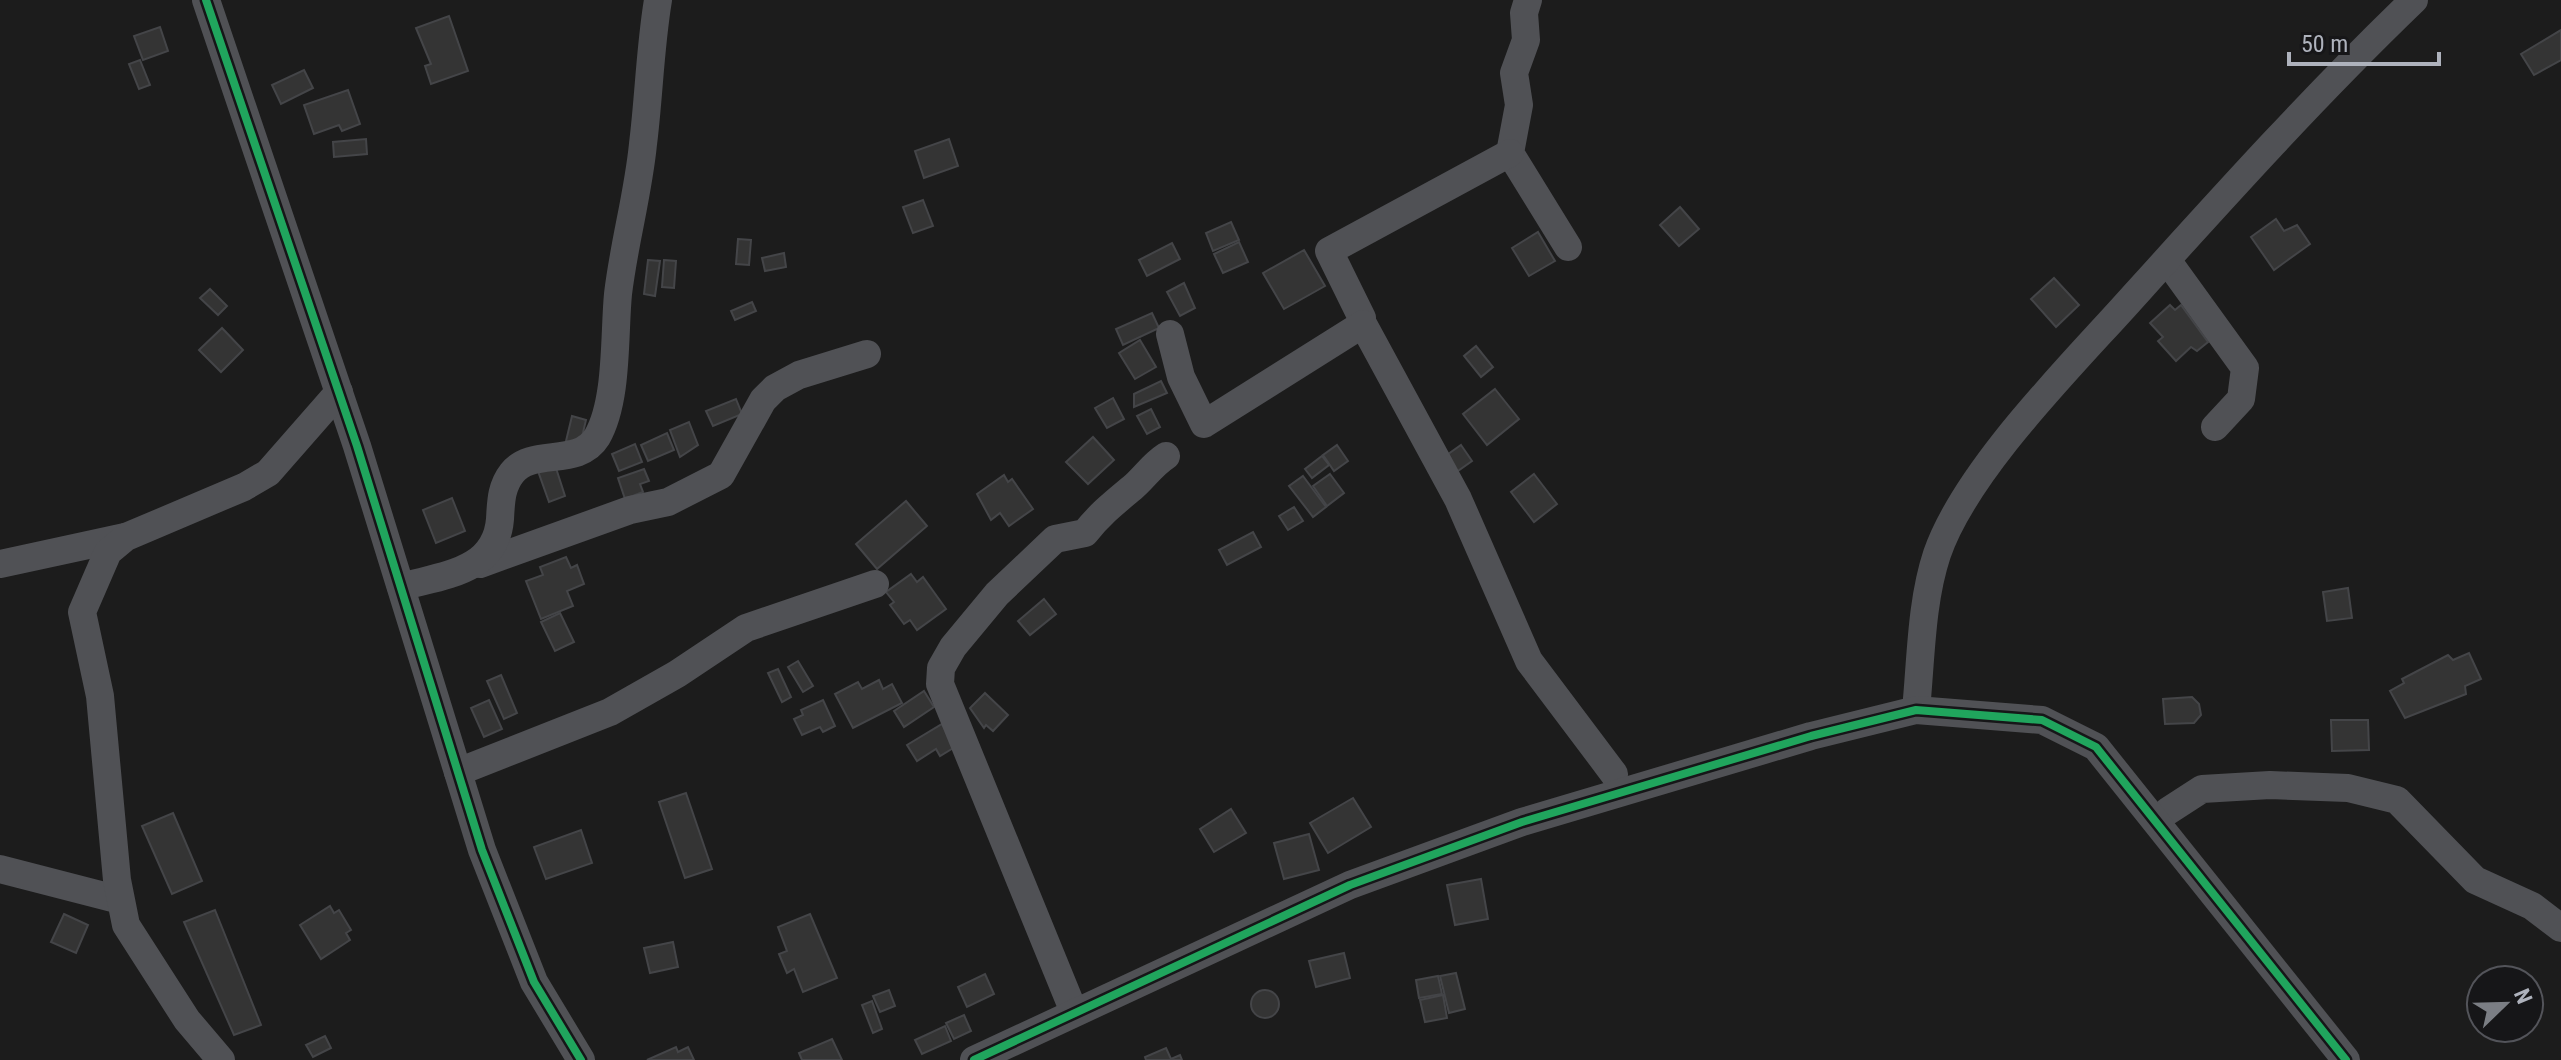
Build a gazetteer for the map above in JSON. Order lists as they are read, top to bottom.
{
  "scale_bar": "50 m",
  "north": "top right"
}
